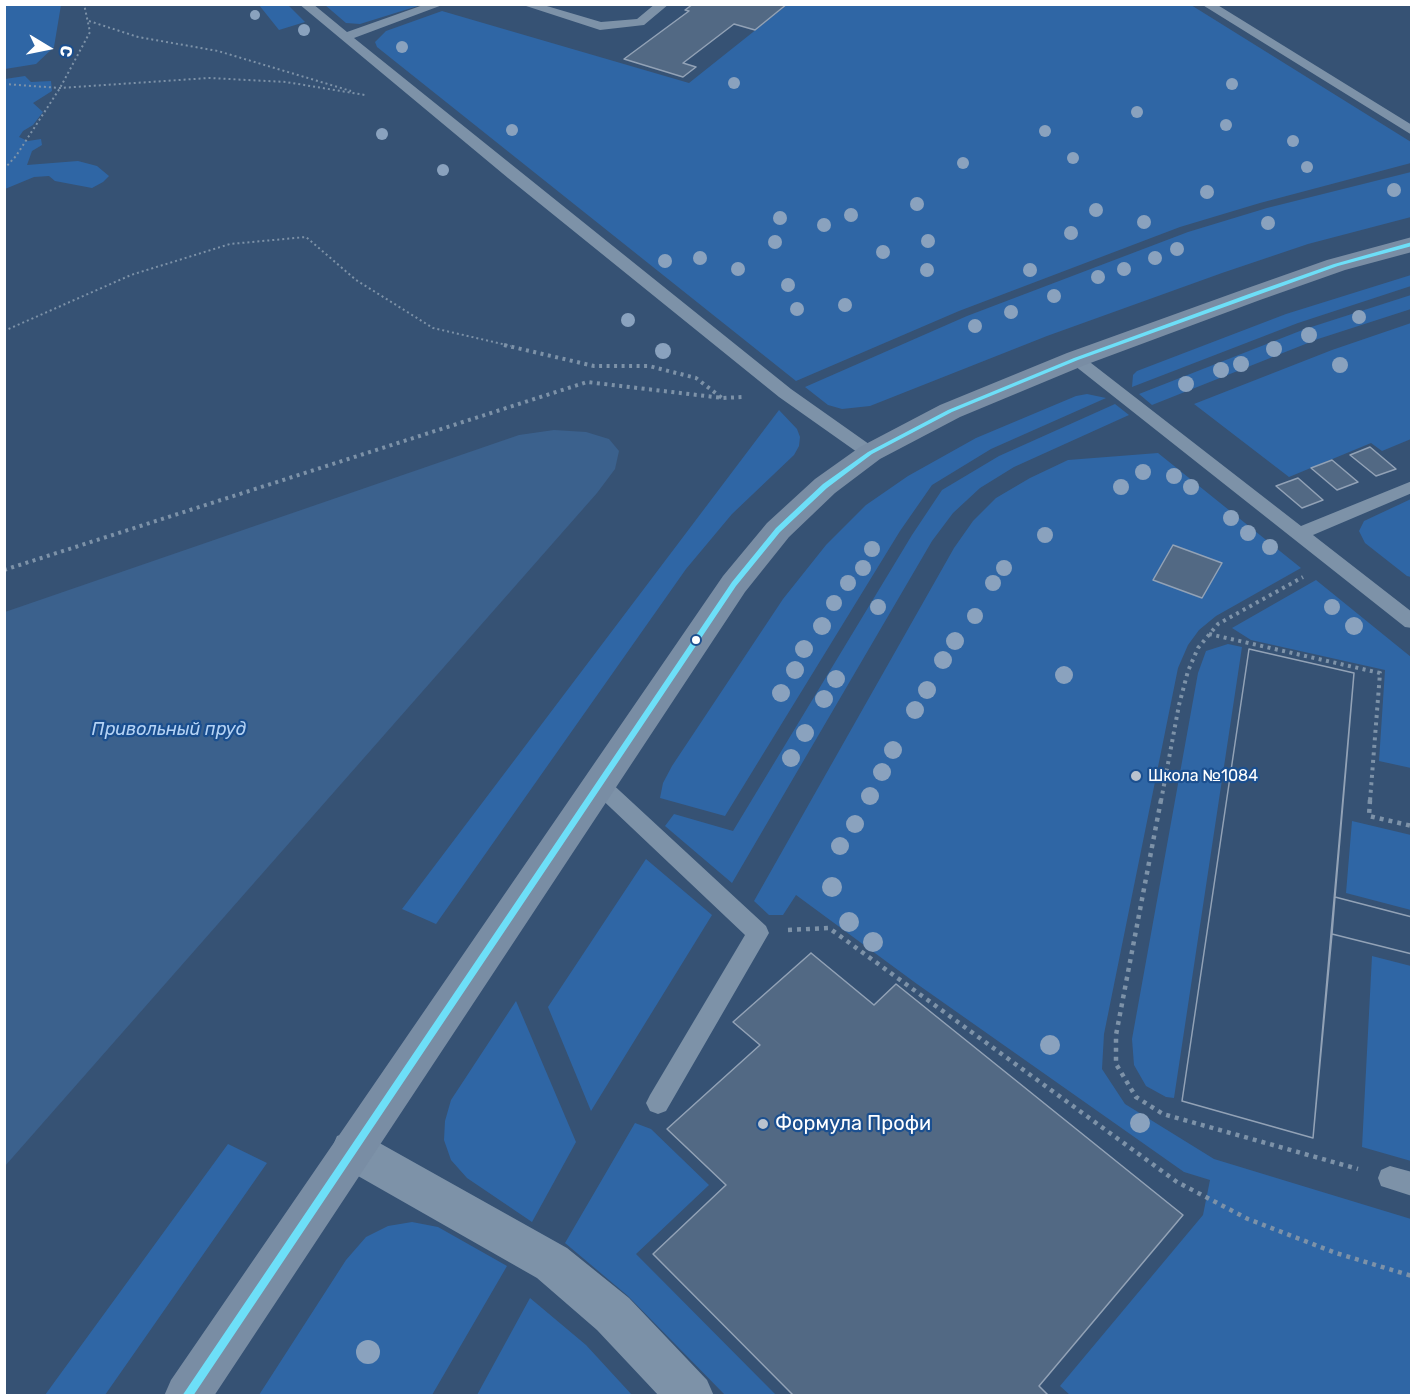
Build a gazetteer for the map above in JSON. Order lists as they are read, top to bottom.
{
  "water": ["Привольный пруд"],
  "places": ["Школа №1084", "Формула Профи"],
  "north": "right"
}
